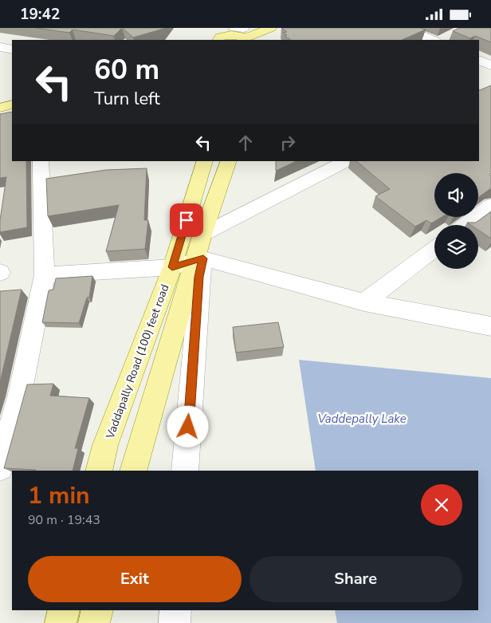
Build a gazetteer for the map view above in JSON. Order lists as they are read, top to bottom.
{
  "streets": {
    "main road": ["Vaddapally Road (100) feet road"]
  },
  "water": ["Vaddepally Lake"],
  "page": {
    "status": "19:42",
    "turn": ["60 m", "Turn left"],
    "heading": ["1 min", "90 m · 19:43"],
    "buttons": ["Exit", "Share"]
  }
}
